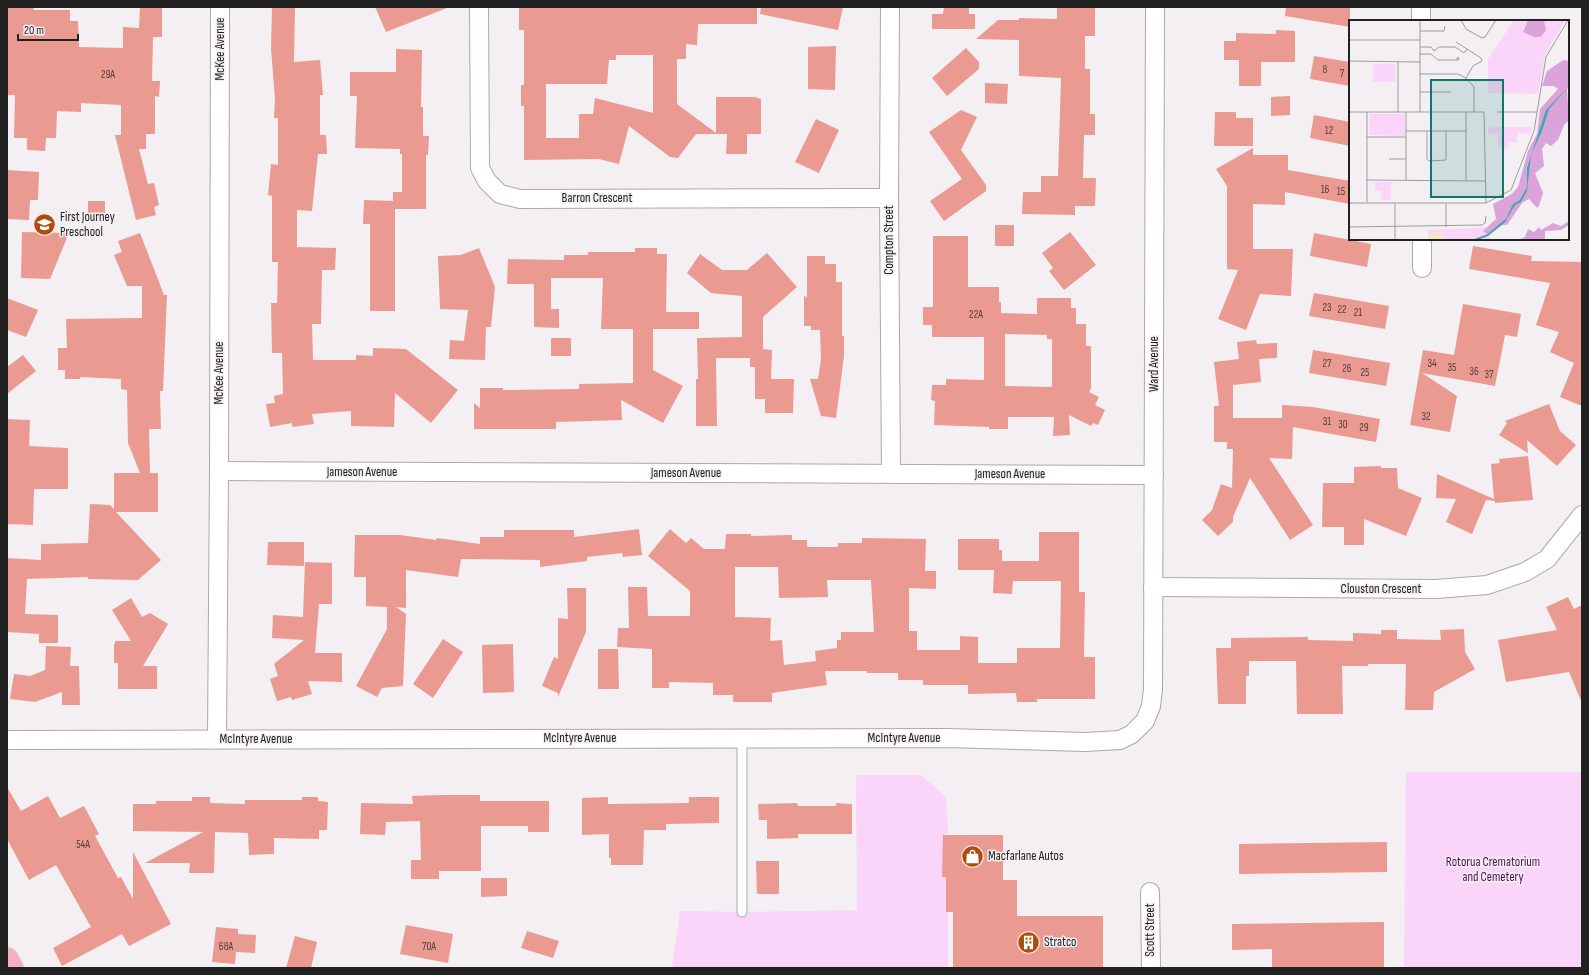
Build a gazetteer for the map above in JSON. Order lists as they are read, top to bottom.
{
  "streets": {
    "street": [
      "McKee Avenue",
      "Barron Crescent",
      "Compton Street",
      "Ward Avenue",
      "Jameson Avenue",
      "Clouston Crescent",
      "McIntyre Avenue",
      "Scott Street"
    ]
  },
  "crossings": [
    ["McKee Avenue", "Jameson Avenue"],
    ["McKee Avenue", "McIntyre Avenue"],
    ["Barron Crescent", "Compton Street"],
    ["Compton Street", "Jameson Avenue"],
    ["Ward Avenue", "Jameson Avenue"],
    ["Ward Avenue", "Clouston Crescent"],
    ["Ward Avenue", "McIntyre Avenue"]
  ],
  "parks": ["Rotorua Crematorium and Cemetery"],
  "places": {
    "school or university": ["First Journey Preschool"],
    "shop": ["Macfarlane Autos"],
    "building": ["Stratco"]
  },
  "house_numbers": [
    "8",
    "7",
    "29A",
    "12",
    "16",
    "15",
    "23",
    "22",
    "21",
    "22A",
    "27",
    "34",
    "35",
    "26",
    "36",
    "25",
    "37",
    "32",
    "31",
    "30",
    "29",
    "54A",
    "68A",
    "70A"
  ],
  "scale_bar": "20 m"
}
